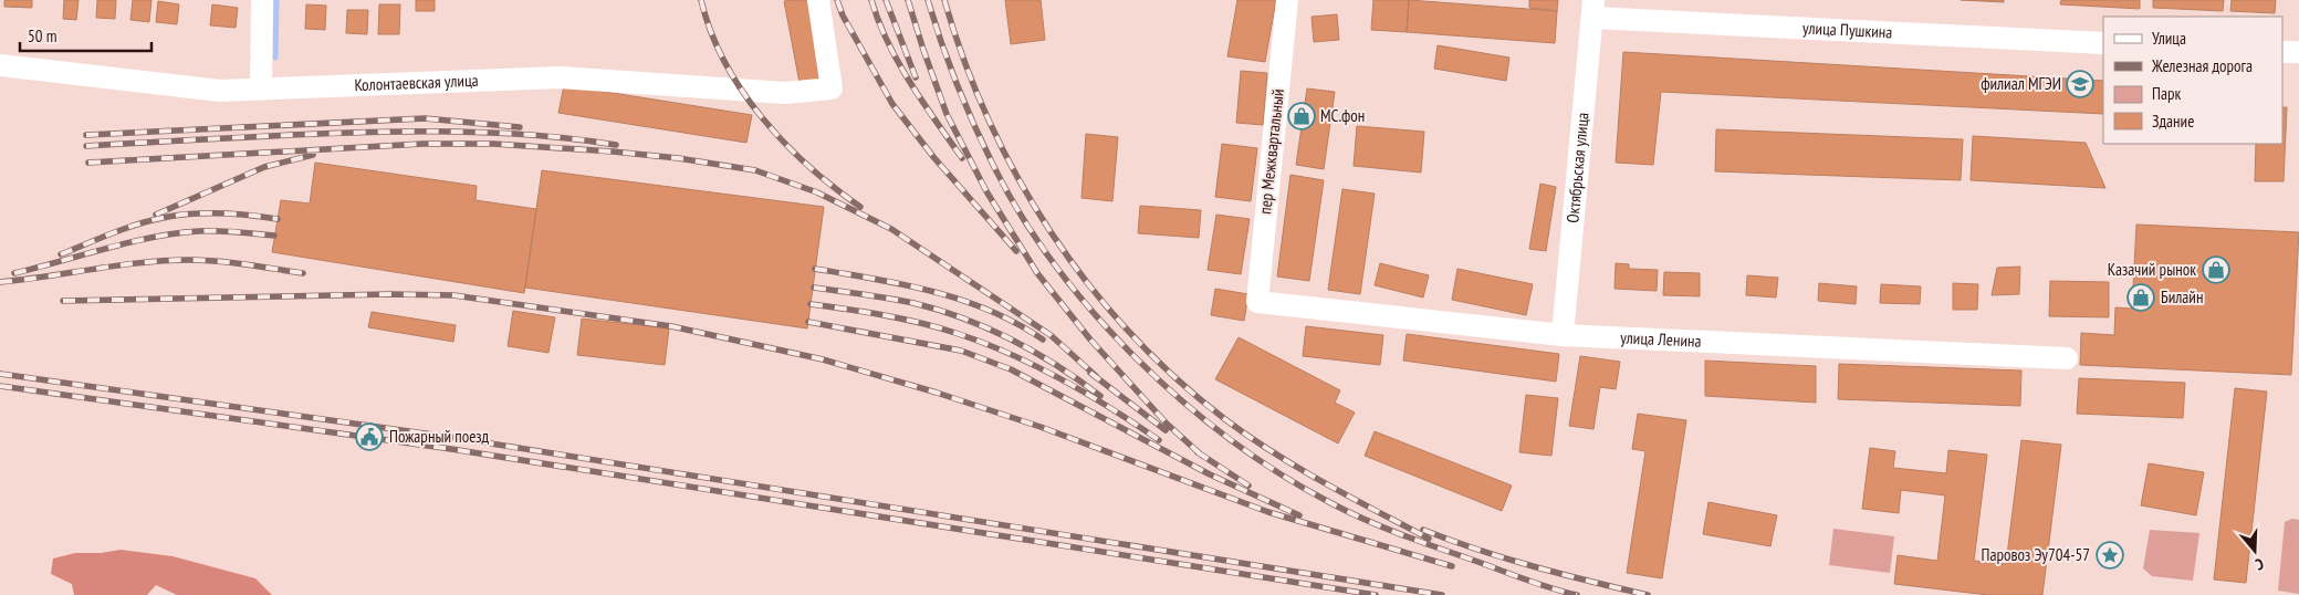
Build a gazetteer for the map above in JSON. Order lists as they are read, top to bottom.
{
  "streets": {
    "street": [
      "улица Пушкина",
      "Колонтаевская улица",
      "пер Межквартальный",
      "Октябрьская улица",
      "улица Ленина"
    ]
  },
  "crossings": [
    ["улица Пушкина", "Октябрьская улица"],
    ["пер Межквартальный", "улица Ленина"],
    ["Октябрьская улица", "улица Ленина"]
  ],
  "places": {
    "school or university": ["филиал МГЭИ"],
    "shop": ["МС.фон", "Казачий рынок", "Билайн"],
    "public building": ["Пожарный поезд"],
    "place": ["Паровоз Эу704-57"]
  },
  "legend": [
    "Улица",
    "Железная дорога",
    "Парк",
    "Здание"
  ],
  "scale_bar": "50 m",
  "north": "bottom"
}
